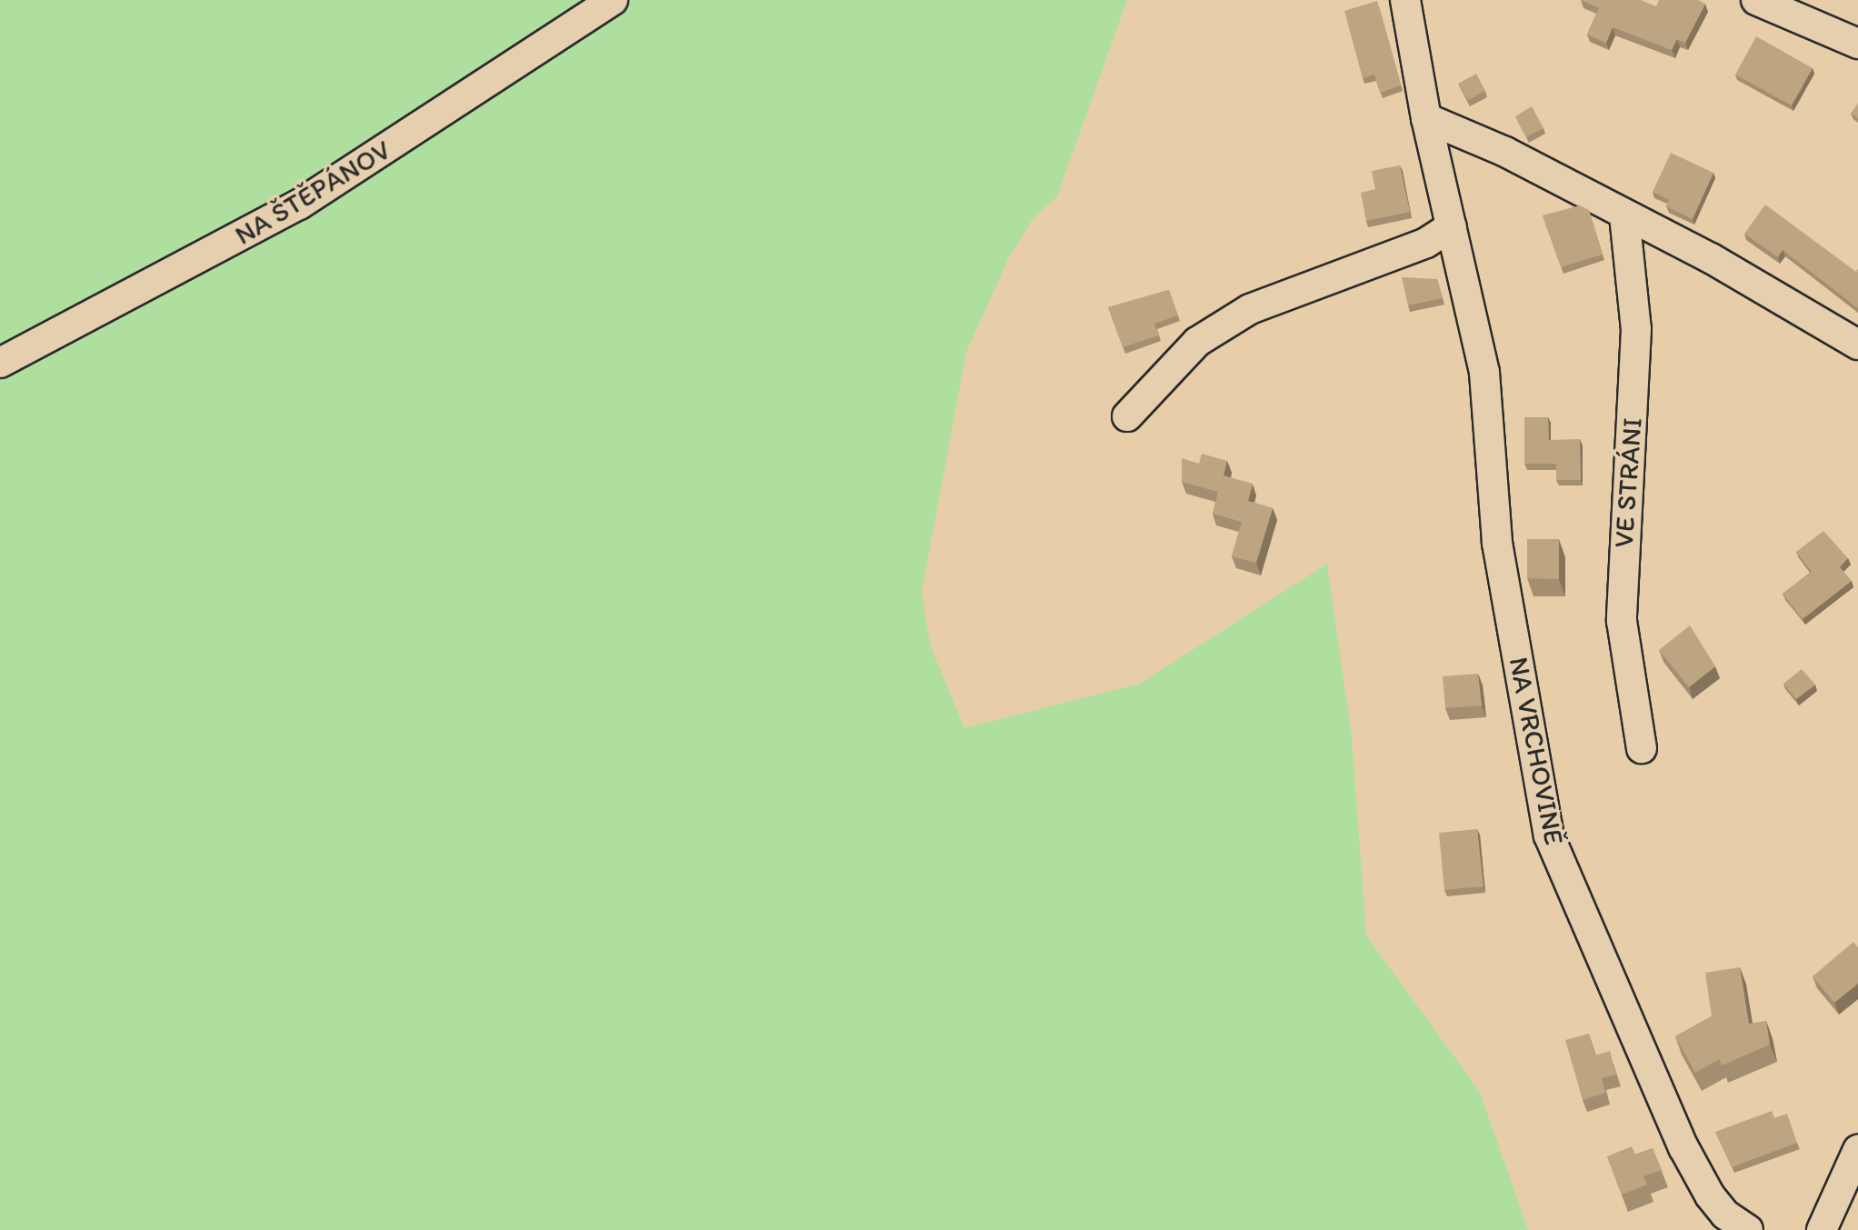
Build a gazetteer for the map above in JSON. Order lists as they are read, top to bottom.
{
  "streets": {
    "street": ["NA ŠTĚPÁNOV", "VE STRÁNI", "NA VRCHOVINĚ"]
  }
}
